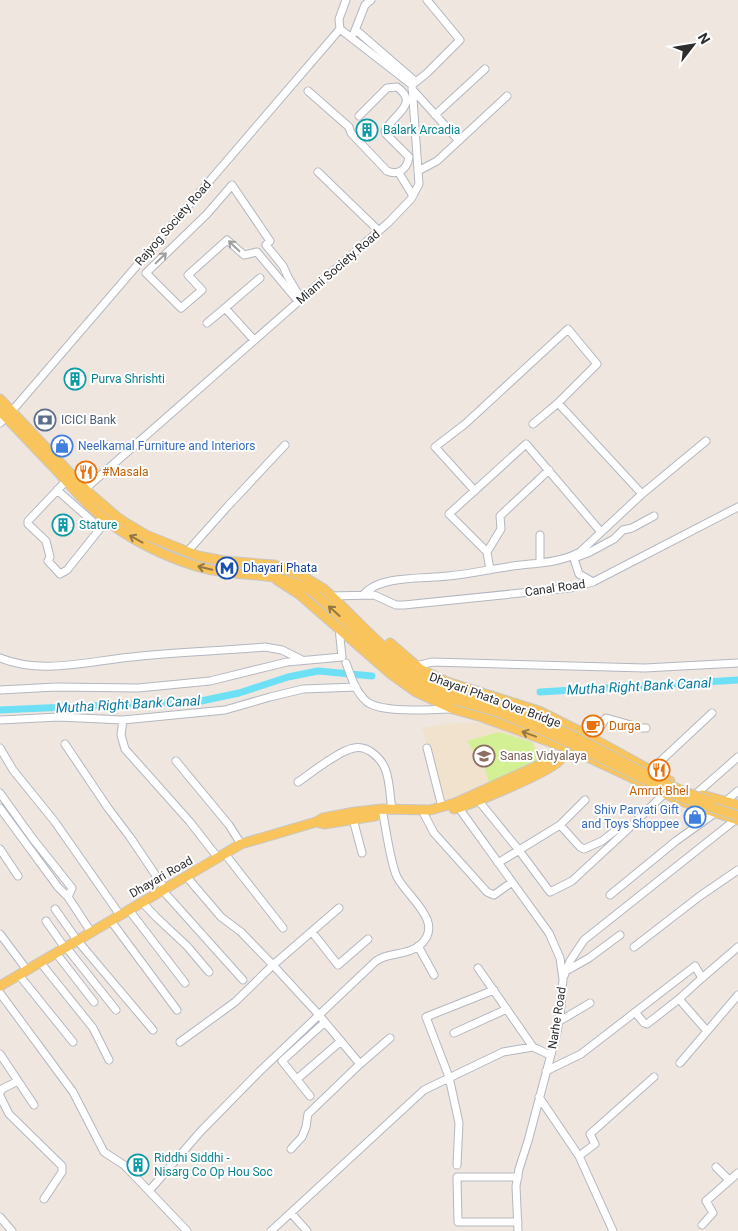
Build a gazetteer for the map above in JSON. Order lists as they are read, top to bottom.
{
  "streets": {
    "main road": ["Dhayari Phata Over Bridge", "Dhayari Road"],
    "street": [
      "Rajyog Society Road",
      "Miami Society Road",
      "Canal Road",
      "Narhe Road"
    ]
  },
  "crossings": [
    ["Dhayari Road", "Narhe Road"]
  ],
  "water": ["Mutha Right Bank Canal"],
  "places": {
    "building": [
      "Balark Arcadia",
      "Purva Shrishti",
      "Stature",
      "Riddhi Siddhi - Nisarg Co Op Hou Soc"
    ],
    "bank": ["ICICI Bank"],
    "shop": ["Neelkamal Furniture and Interiors", "Shiv Parvati Gift and Toys Shoppee"],
    "restaurant": ["#Masala", "Amrut Bhel"],
    "metro station": ["Dhayari Phata"],
    "cafe": ["Durga"],
    "school or university": ["Sanas Vidyalaya"]
  },
  "north": "top right"
}
